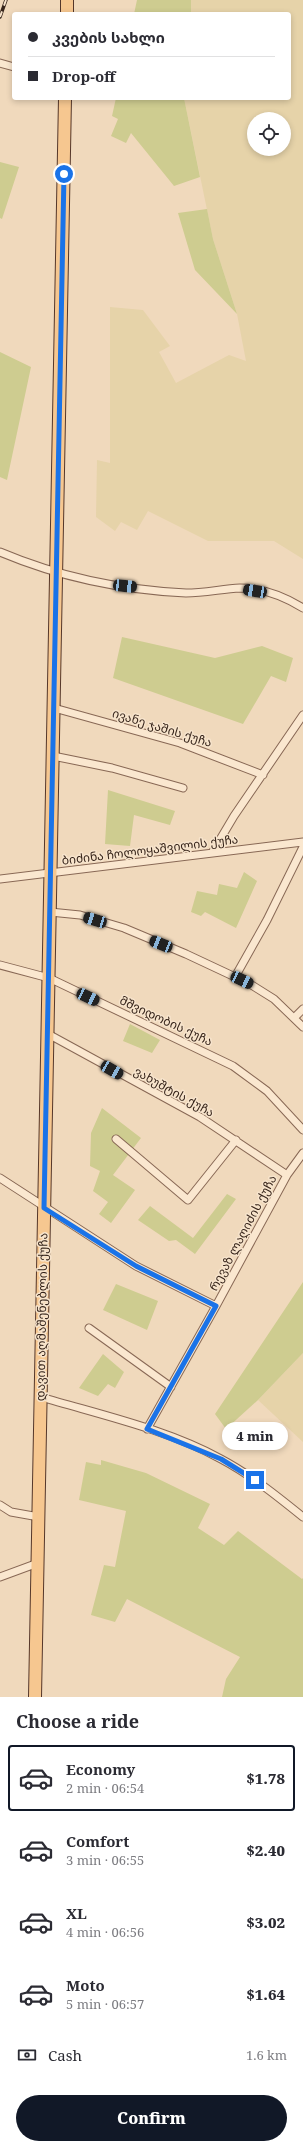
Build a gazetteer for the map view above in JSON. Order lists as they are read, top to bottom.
{
  "streets": {
    "main road": ["დავით აღმაშენებლის ქუჩა"],
    "street": [
      "ივანე ჯაშის ქუჩა",
      "ბიძინა ჩოლოყაშვილის ქუჩა",
      "მშვიდობის ქუჩა",
      "ვახუშტის ქუჩა",
      "რევაზ ლაღიძის ქუჩა"
    ]
  },
  "crossings": [
    ["ივანე ჯაშის ქუჩა", "დავით აღმაშენებლის ქუჩა"],
    ["ბიძინა ჩოლოყაშვილის ქუჩა", "დავით აღმაშენებლის ქუჩა"],
    ["მშვიდობის ქუჩა", "დავით აღმაშენებლის ქუჩა"],
    ["ვახუშტის ქუჩა", "რევაზ ლაღიძის ქუჩა"],
    ["ვახუშტის ქუჩა", "დავით აღმაშენებლის ქუჩა"]
  ],
  "page": {
    "banner": ["კვების სახლი", "Drop-off"],
    "bubble": "4 min",
    "heading": "Choose a ride",
    "list": [
      {
        "name": "Economy",
        "note": "2 min · 06:54",
        "value": "$1.78"
      },
      {
        "name": "Comfort",
        "note": "3 min · 06:55",
        "value": "$2.40"
      },
      {
        "name": "XL",
        "note": "4 min · 06:56",
        "value": "$3.02"
      },
      {
        "name": "Moto",
        "note": "5 min · 06:57",
        "value": "$1.64"
      }
    ],
    "pay": ["Cash", "1.6 km"],
    "buttons": "Confirm"
  }
}
